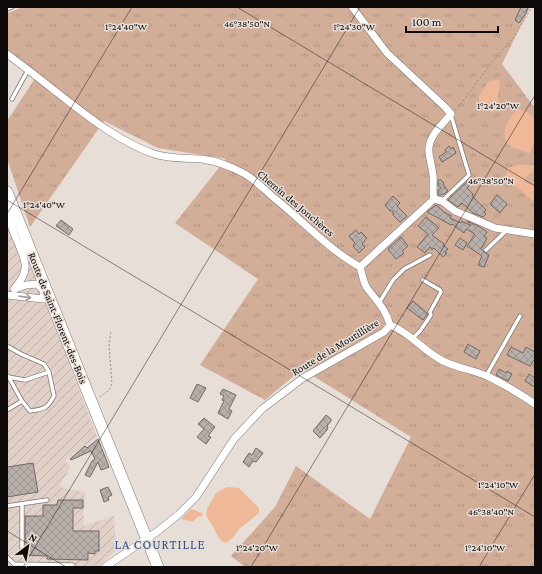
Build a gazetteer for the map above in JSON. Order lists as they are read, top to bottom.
{
  "streets": {
    "main road": ["Route de Saint-Florent-des-Bois"],
    "street": ["Chemin des Jonchères", "Route de la Moutillière"]
  },
  "crossings": [
    ["Chemin des Jonchères", "Route de la Moutillière"],
    ["Route de Saint-Florent-des-Bois", "Route de la Moutillière"]
  ],
  "districts": ["LA COURTILLE"],
  "scale_bar": "100 m",
  "north": "top right",
  "coordinates": [
    "46°38'50\"N",
    "1°24'40\"W",
    "1°24'30\"W",
    "1°24'20\"W",
    "1°24'10\"W",
    "46°38'40\"N"
  ]
}
